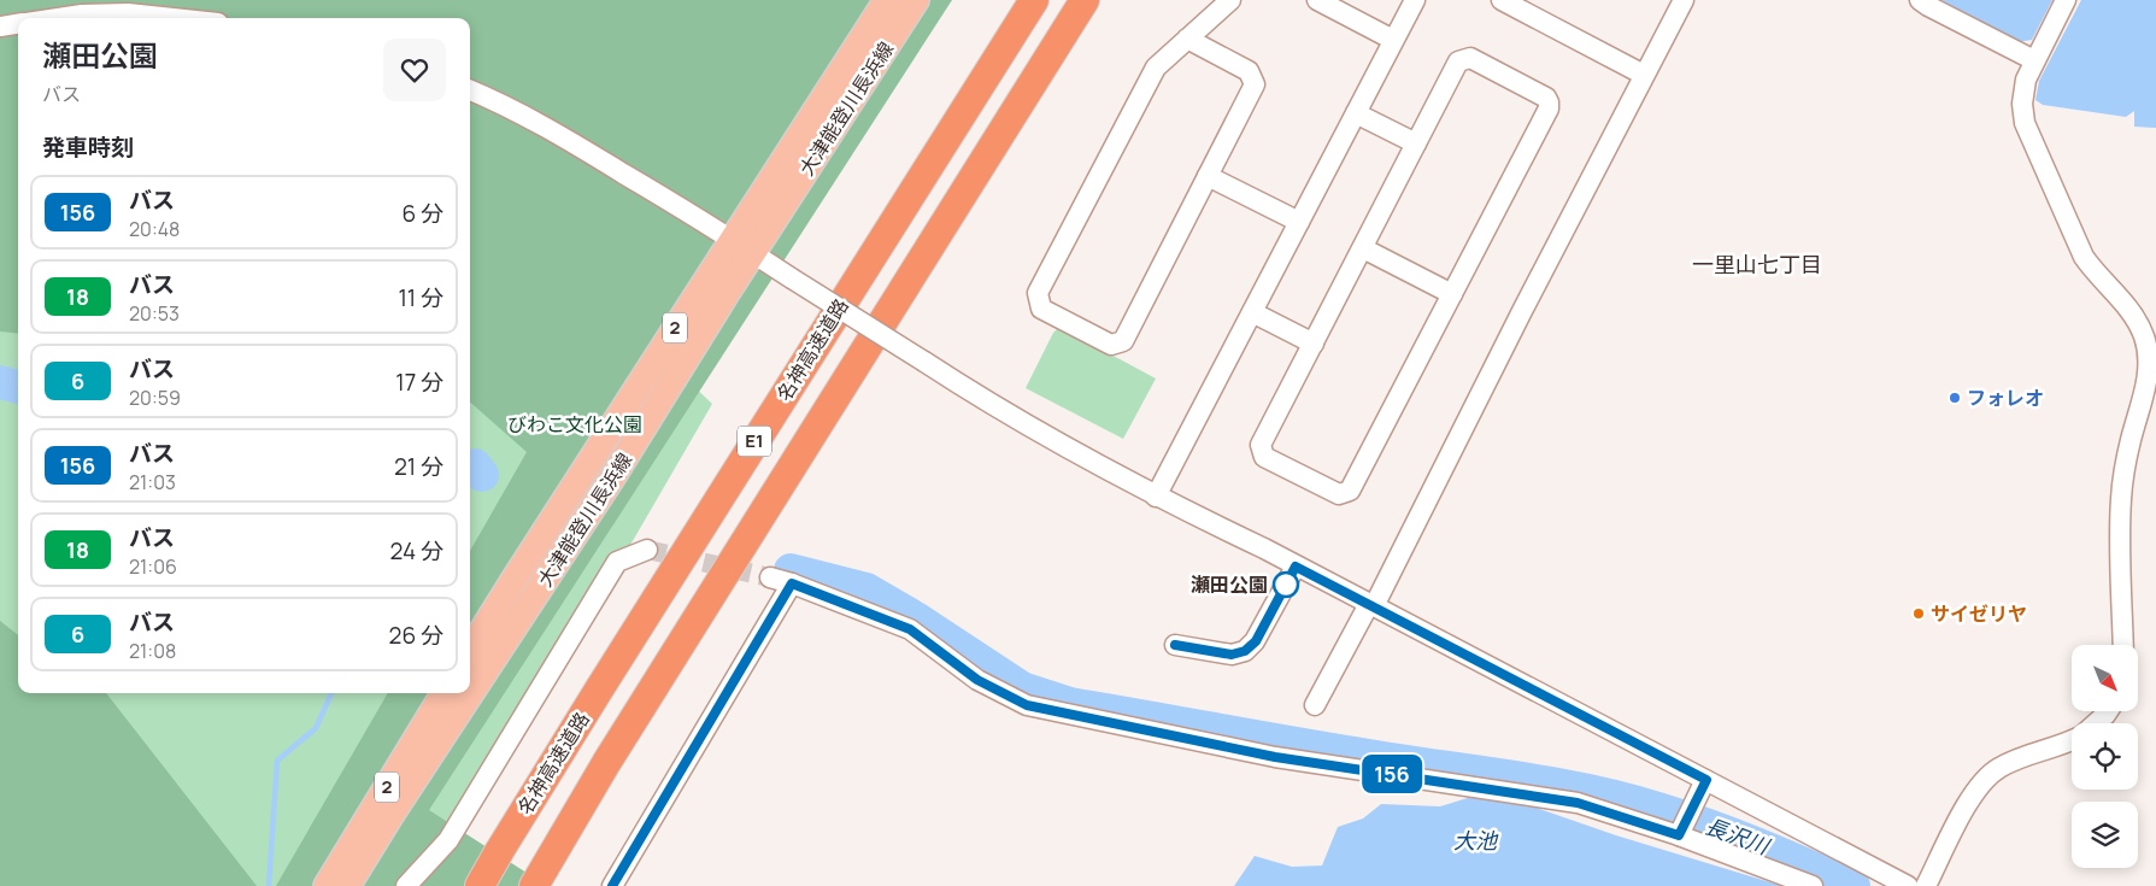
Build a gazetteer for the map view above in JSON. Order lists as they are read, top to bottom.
{
  "streets": {
    "highway": ["名神高速道路", "E1"],
    "main road": ["大津能登川長浜線", "2"]
  },
  "districts": ["一里山七丁目"],
  "water": ["長沢川", "大池"],
  "parks": ["びわこ文化公園"],
  "places": ["フォレオ", "瀬田公園", "サイゼリヤ"],
  "lines": ["bus line 156"],
  "north": "bottom right",
  "page": {
    "on_map": "156",
    "heading": [
      ["瀬田公園", "バス"],
      "発車時刻"
    ],
    "list": [
      {
        "mark": "156",
        "name": "バス",
        "note": "20:48",
        "value": "6 分"
      },
      {
        "mark": "18",
        "name": "バス",
        "note": "20:53",
        "value": "11 分"
      },
      {
        "mark": "6",
        "name": "バス",
        "note": "20:59",
        "value": "17 分"
      },
      {
        "mark": "156",
        "name": "バス",
        "note": "21:03",
        "value": "21 分"
      },
      {
        "mark": "18",
        "name": "バス",
        "note": "21:06",
        "value": "24 分"
      },
      {
        "mark": "6",
        "name": "バス",
        "note": "21:08",
        "value": "26 分"
      }
    ]
  }
}
